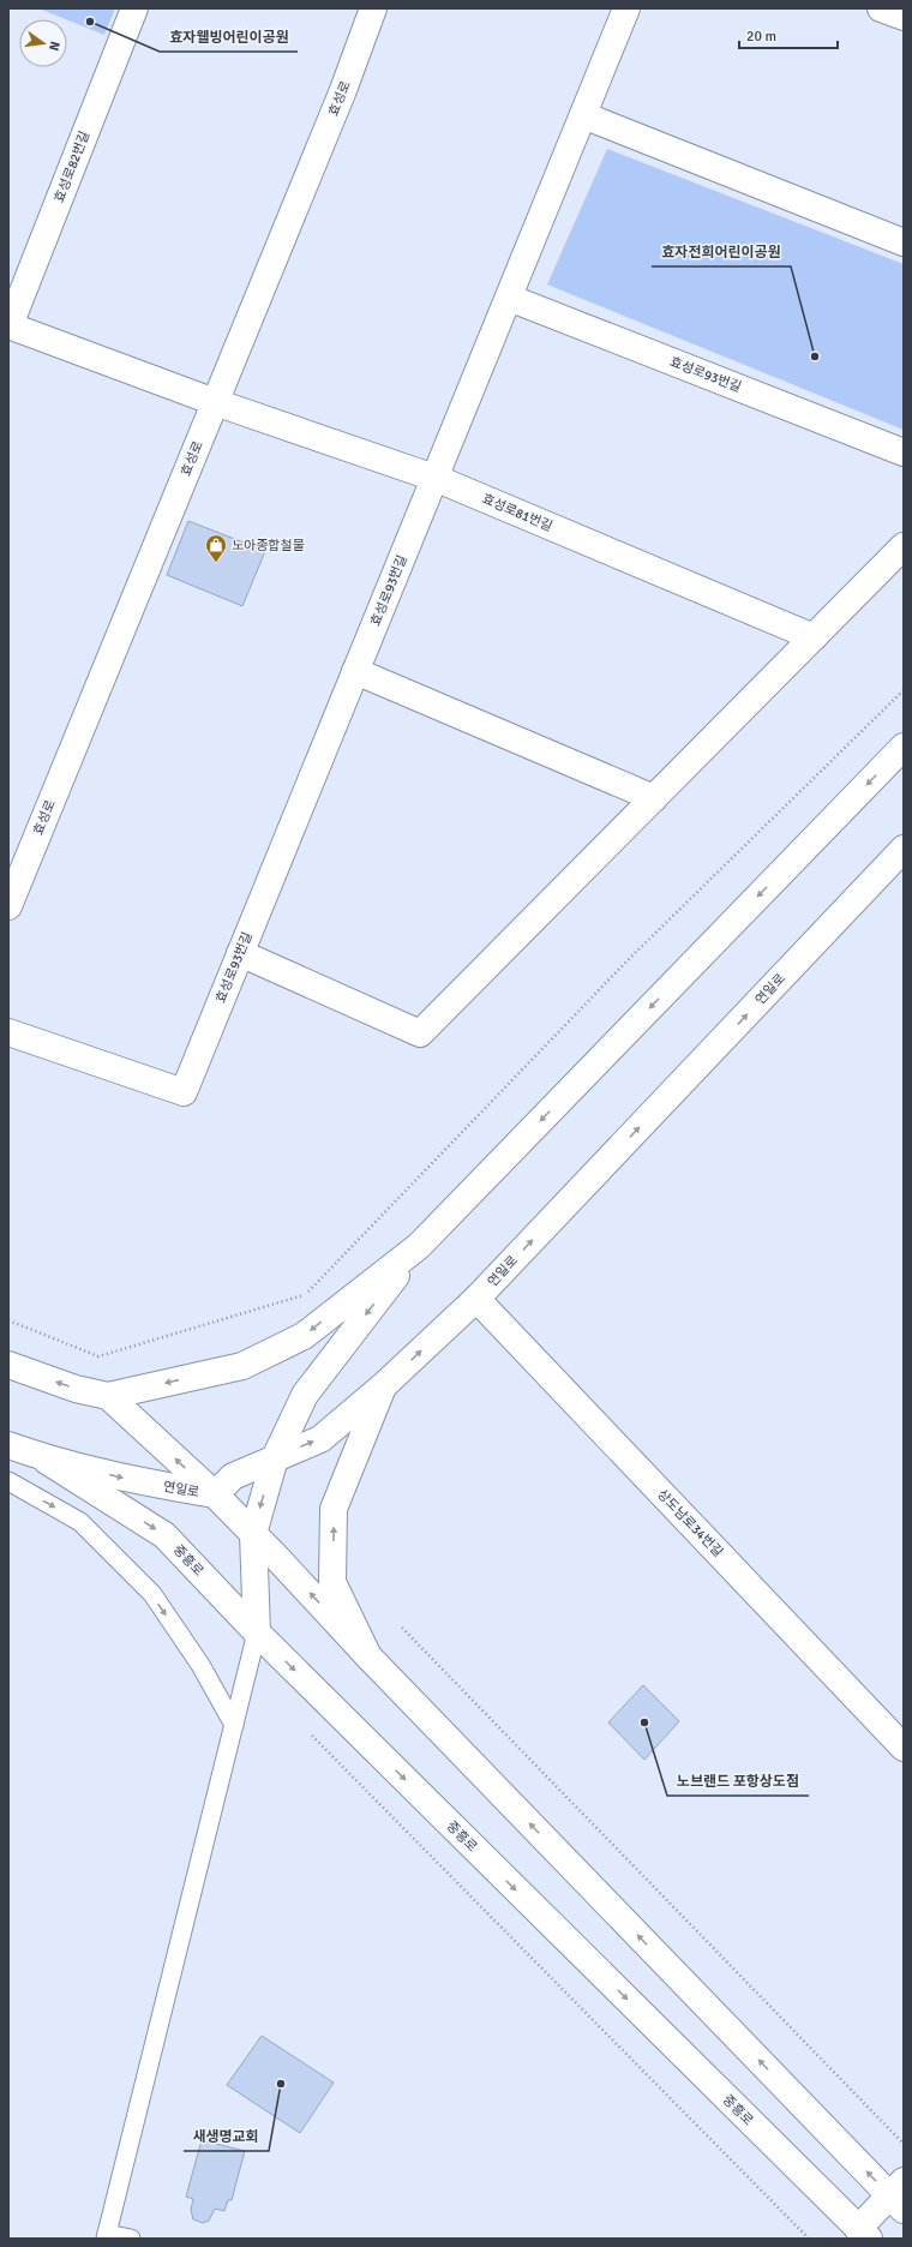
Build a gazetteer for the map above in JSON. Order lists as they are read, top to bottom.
{
  "streets": {
    "street": [
      "효성로",
      "효성로82번길",
      "효성로93번길",
      "효성로81번길",
      "연일로",
      "상도남로34번길",
      "중흥로"
    ]
  },
  "crossings": [
    ["효성로", "효성로82번길"],
    ["효성로", "효성로81번길"],
    ["효성로82번길", "효성로81번길"],
    ["효성로93번길", "효성로81번길"],
    ["연일로", "상도남로34번길"],
    ["연일로", "중흥로"]
  ],
  "places": {
    "other": [
      "효자웰빙어린이공원",
      "효자전희어린이공원",
      "노브랜드 포항상도점",
      "새생명교회"
    ],
    "shop": ["노아종합철물"]
  },
  "scale_bar": "20 m",
  "north": "right"
}
